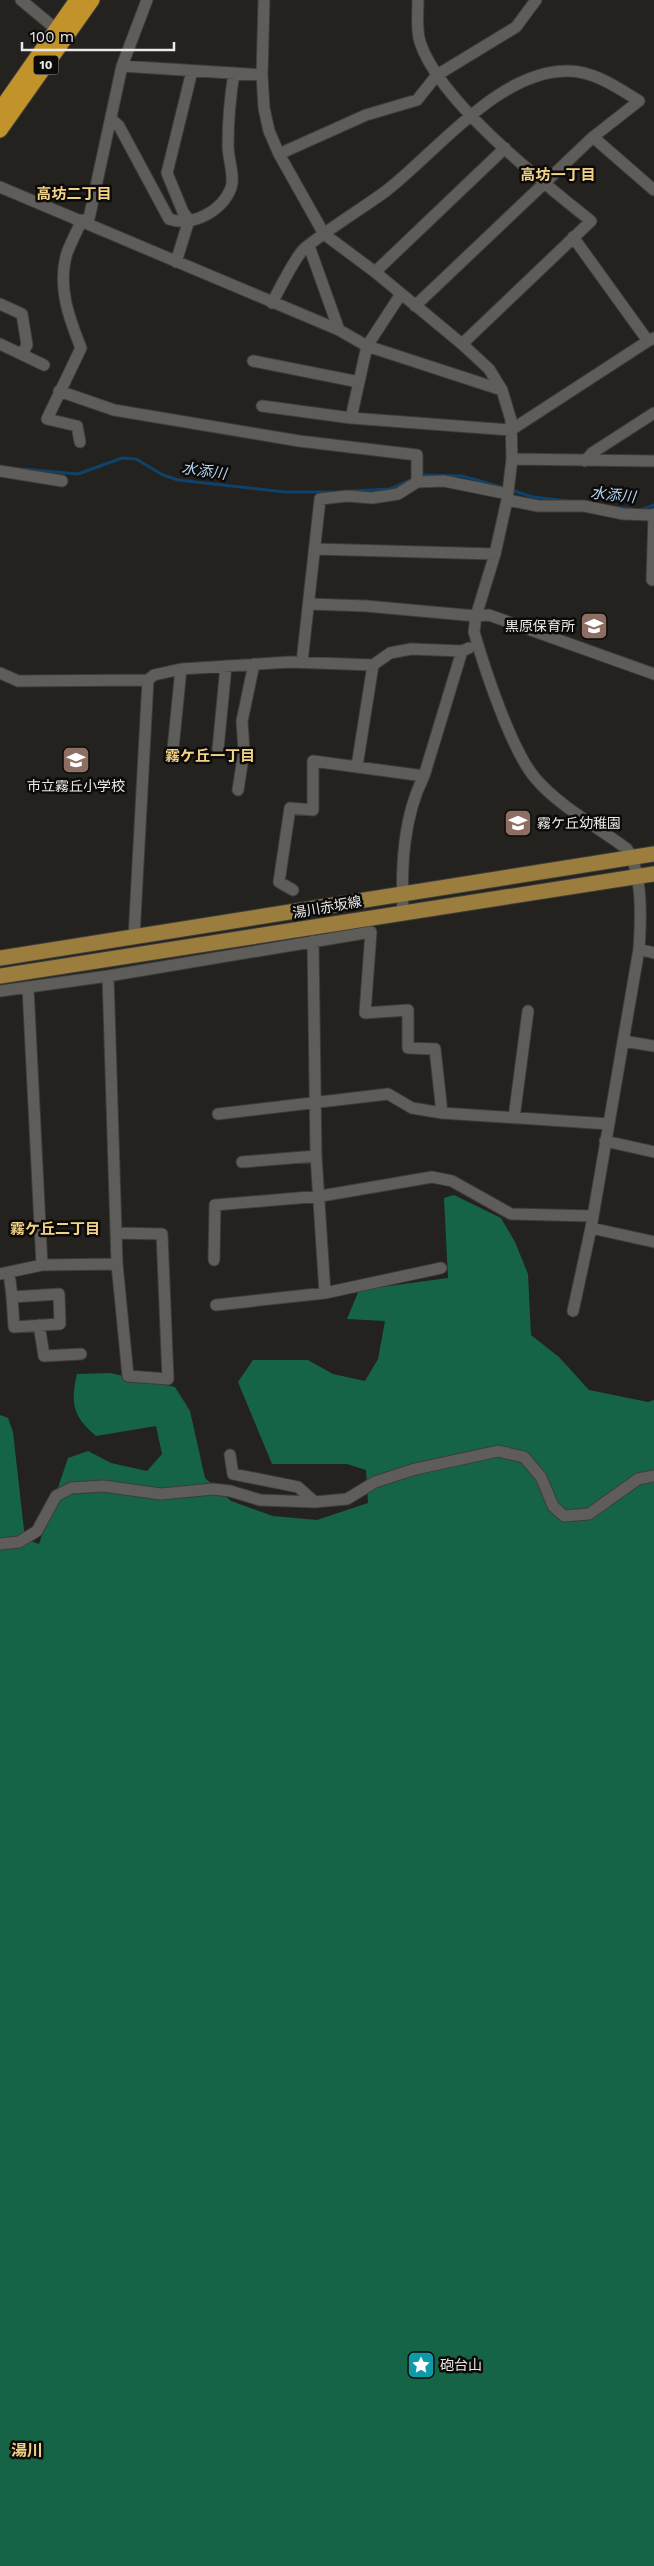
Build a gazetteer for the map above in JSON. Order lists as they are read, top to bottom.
{
  "streets": {
    "highway": ["10"],
    "main road": ["湯川赤坂線"]
  },
  "districts": [
    "高坊一丁目",
    "高坊二丁目",
    "霧ケ丘一丁目",
    "霧ケ丘二丁目",
    "湯川"
  ],
  "water": ["水添川"],
  "places": {
    "school or university": ["黒原保育所", "市立霧丘小学校", "霧ケ丘幼稚園"],
    "place": ["砲台山"]
  },
  "scale_bar": "100 m"
}
